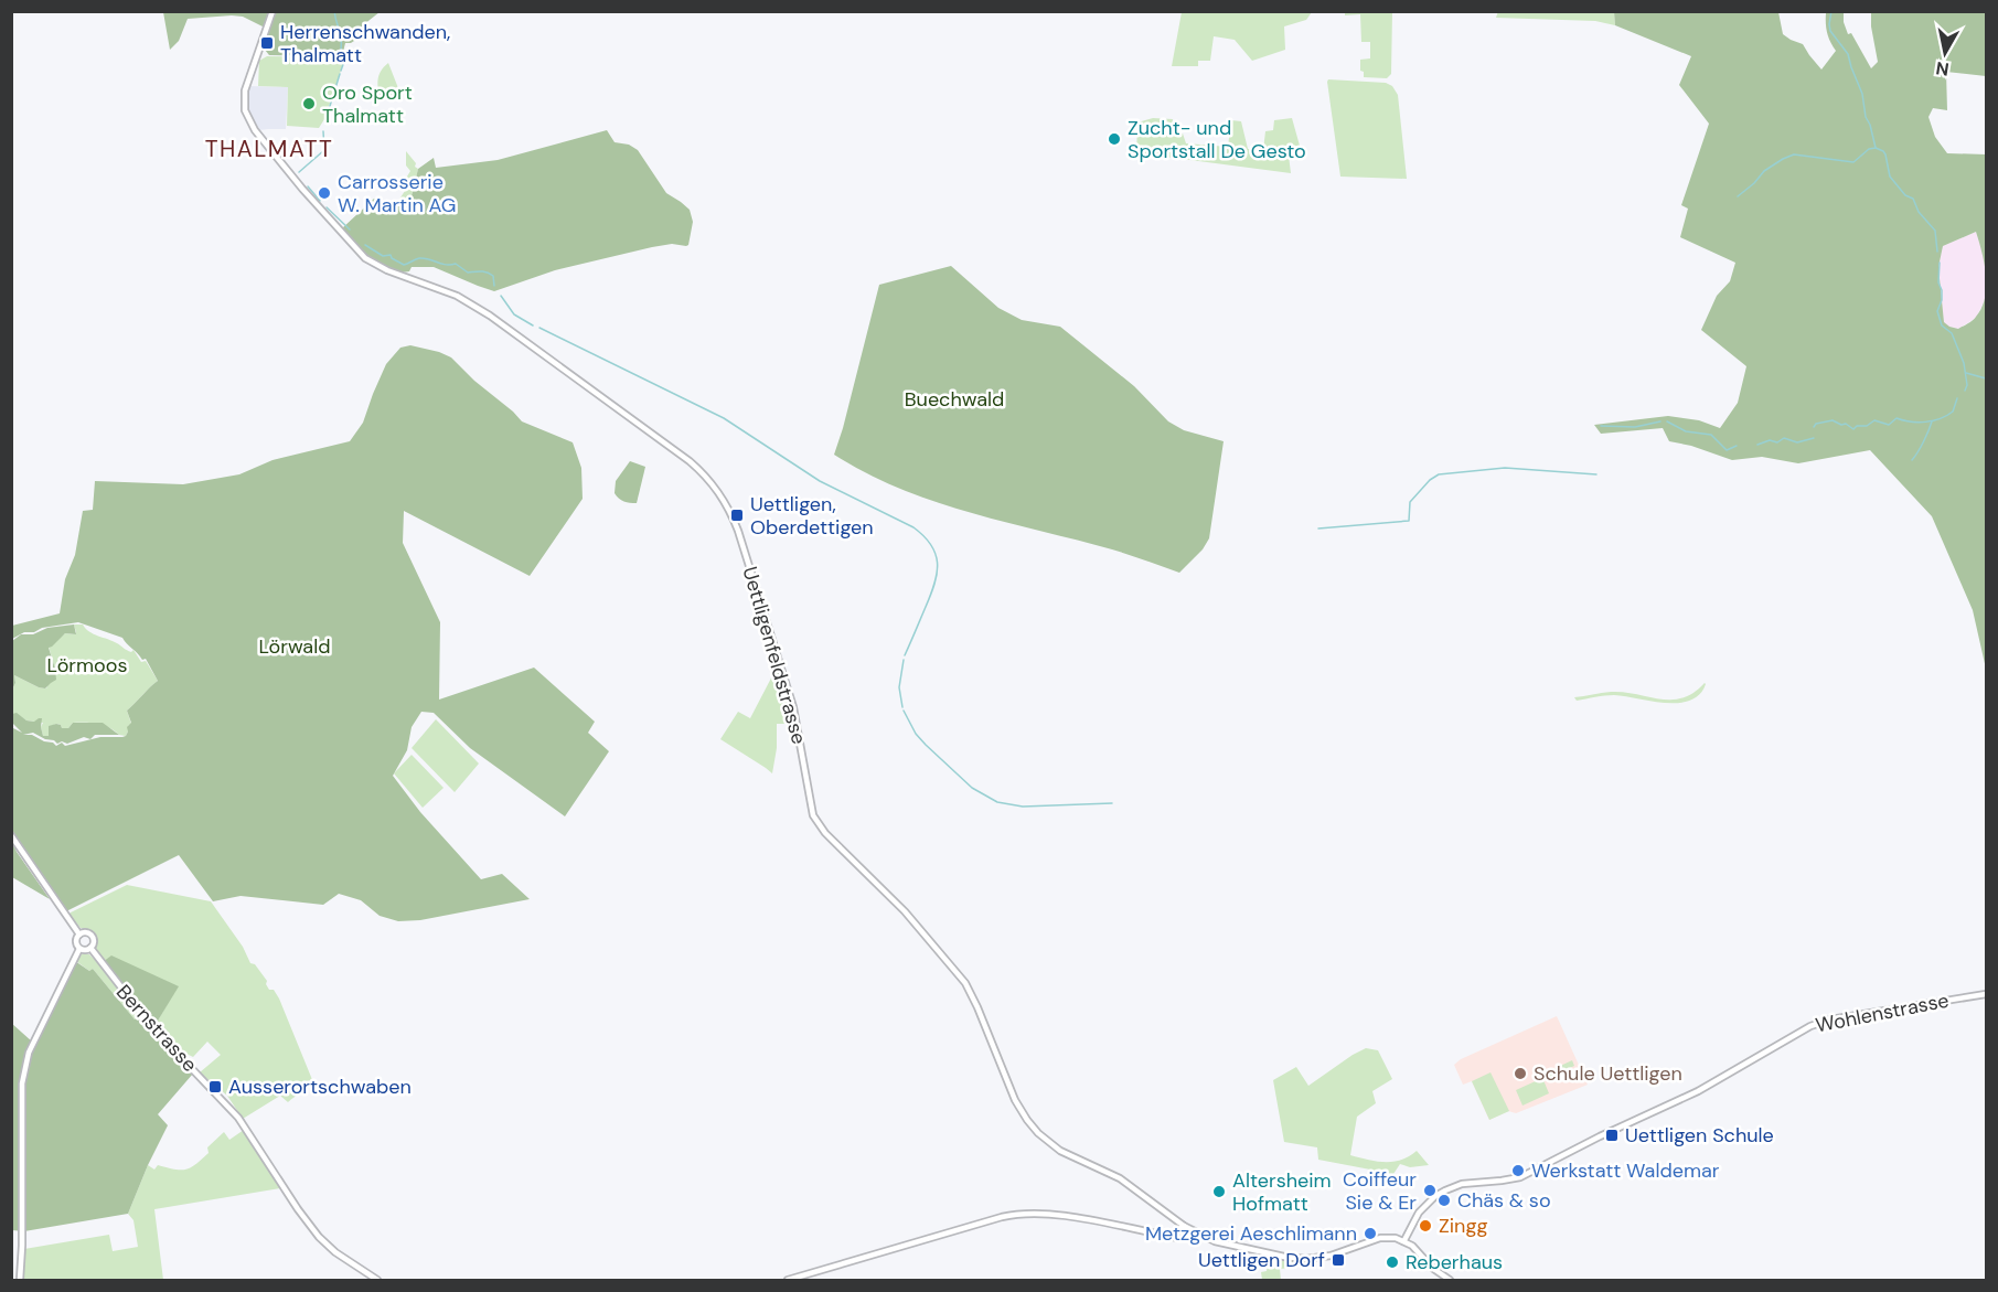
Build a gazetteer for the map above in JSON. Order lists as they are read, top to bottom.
{
  "streets": {
    "main road": ["Uettligenfeldstrasse", "Wohlenstrasse", "Bernstrasse"]
  },
  "crossings": [
    ["Uettligenfeldstrasse", "Wohlenstrasse"]
  ],
  "districts": ["THALMATT"],
  "parks": ["Buechwald", "Lörwald", "Lörmoos"],
  "places": {
    "transit": [
      "Herrenschwanden, Thalmatt",
      "Uettligen, Oberdettigen",
      "Ausserortschwaben",
      "Uettligen Schule",
      "Uettligen Dorf"
    ],
    "other": [
      "Oro Sport Thalmatt",
      "Zucht- und Sportstall De Gesto",
      "Carrosserie W. Martin AG",
      "Schule Uettligen",
      "Werkstatt Waldemar",
      "Coiffeur Sie & Er",
      "Altersheim Hofmatt",
      "Chäs & so",
      "Zingg",
      "Metzgerei Aeschlimann",
      "Reberhaus"
    ]
  },
  "north": "bottom"
}
